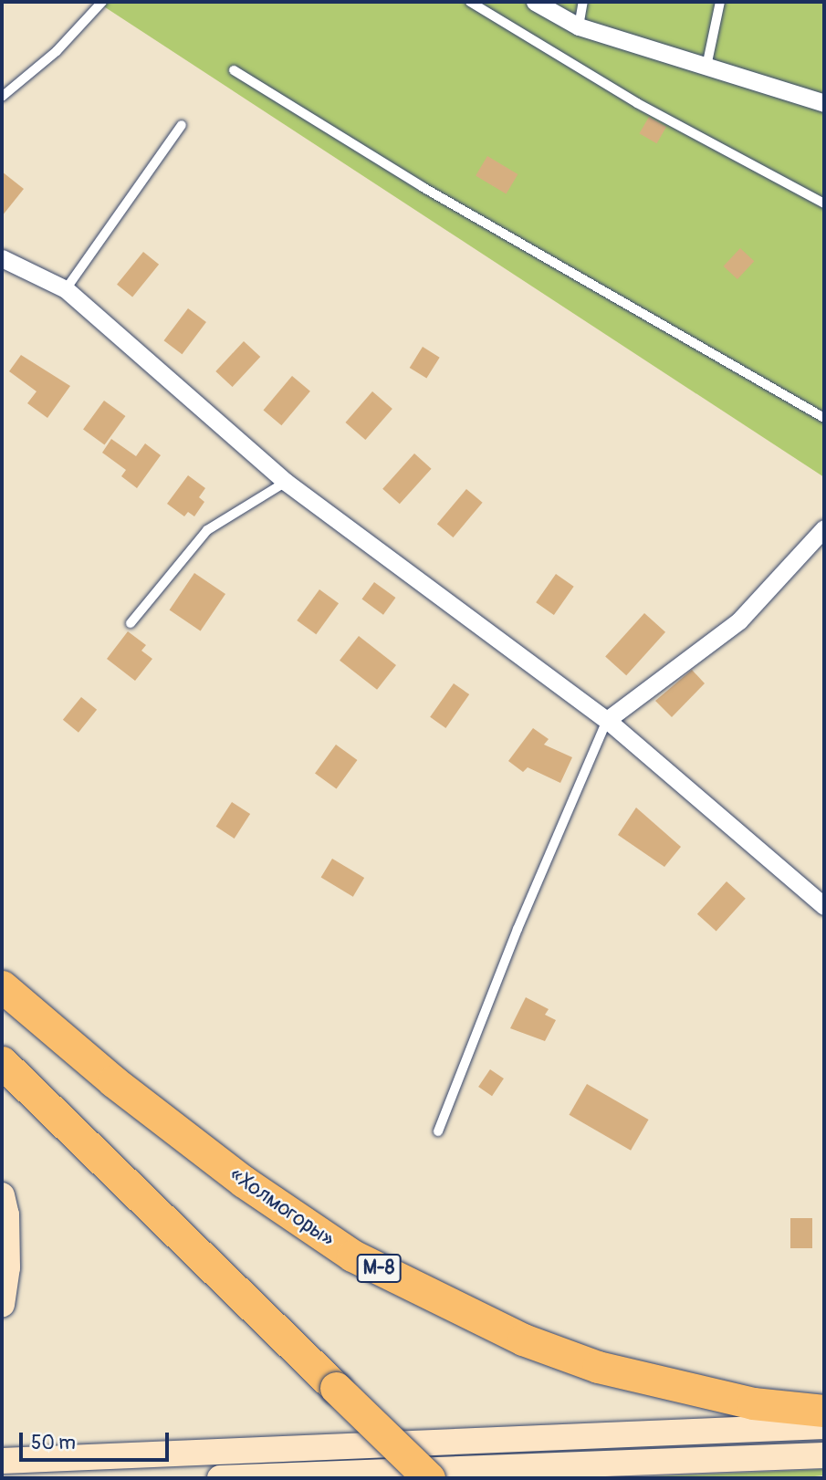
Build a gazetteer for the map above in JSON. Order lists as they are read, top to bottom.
{
  "streets": {
    "highway": ["«Холмогоры»", "М-8"]
  },
  "scale_bar": "50 m"
}
